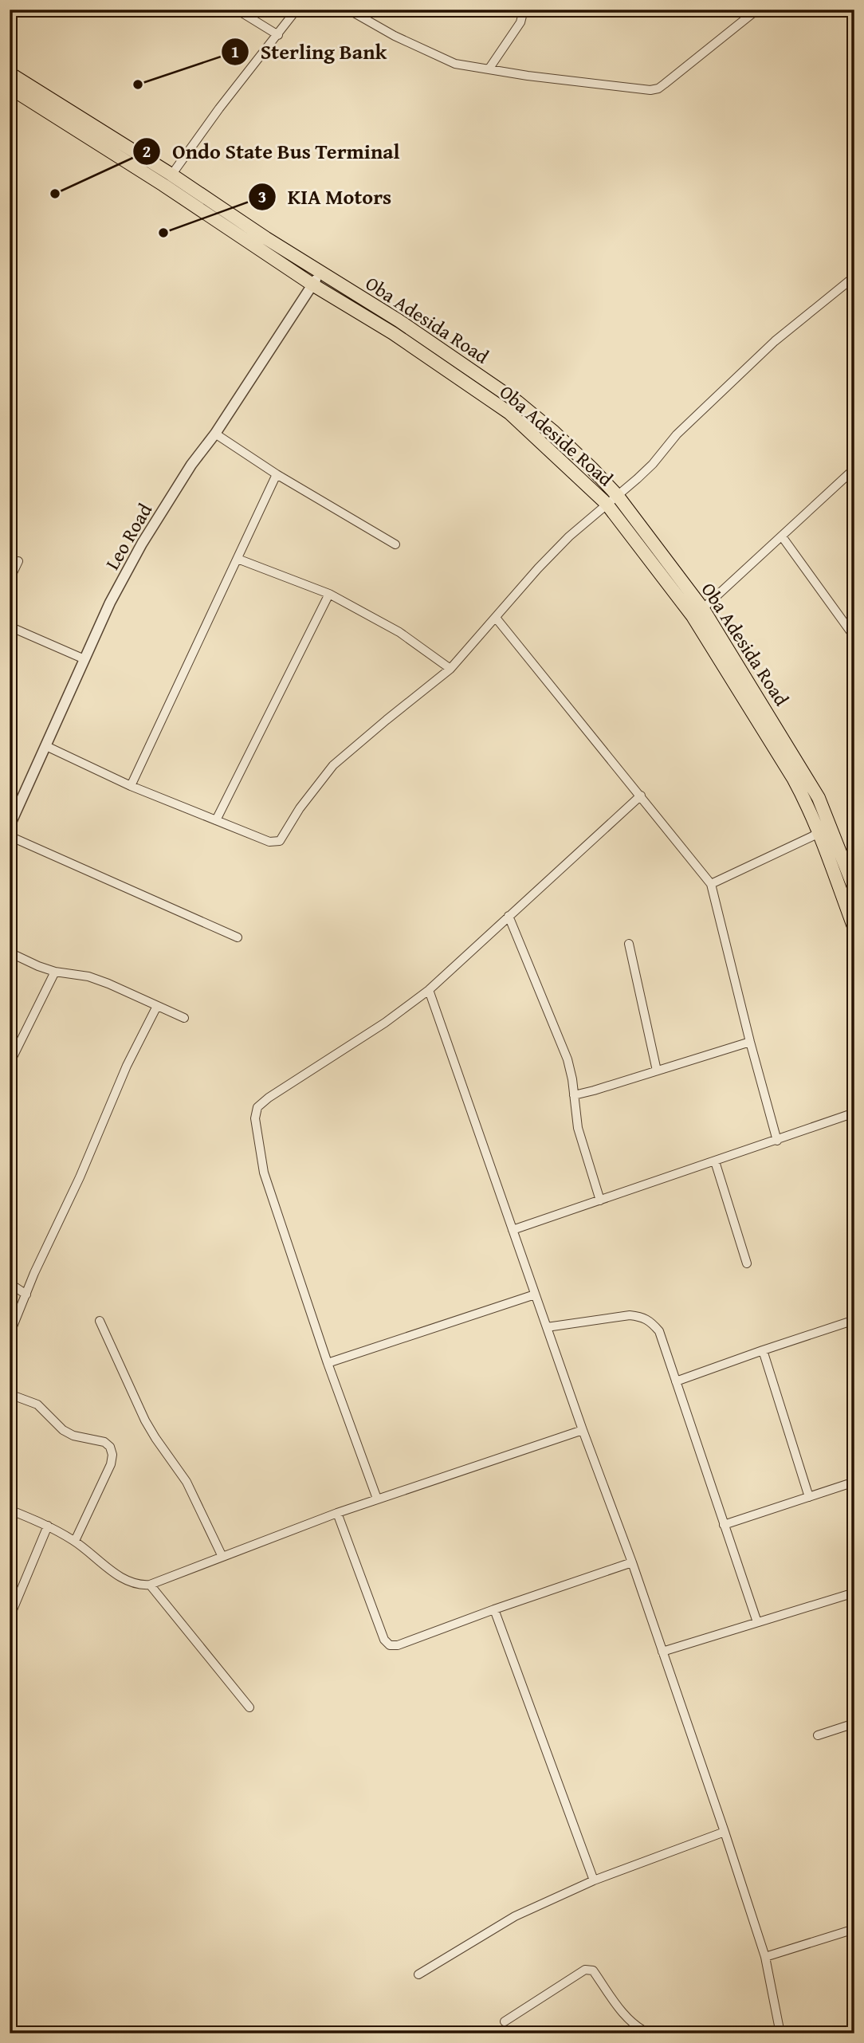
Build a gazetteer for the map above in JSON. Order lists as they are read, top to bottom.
{
  "streets": {
    "main road": ["Oba Adesida Road", "Oba Adeside Road"],
    "street": ["Leo Road"]
  },
  "crossings": [
    ["Oba Adesida Road", "Oba Adeside Road"],
    ["Oba Adesida Road", "Leo Road"],
    ["Oba Adeside Road", "Leo Road"]
  ],
  "places": ["Sterling Bank", "Ondo State Bus Terminal", "KIA Motors"]
}
